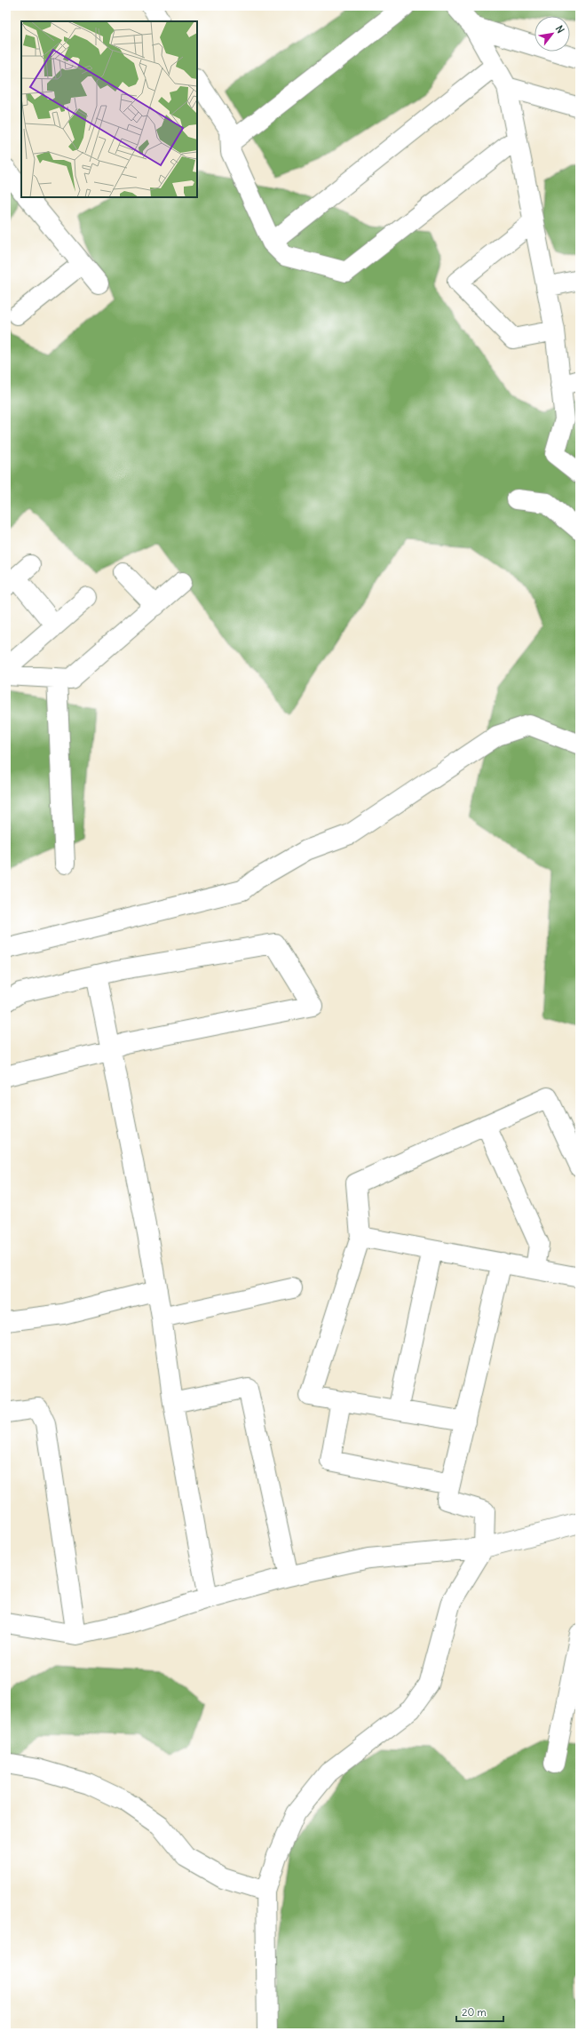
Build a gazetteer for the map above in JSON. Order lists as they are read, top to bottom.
{
  "scale_bar": "20 m",
  "north": "top right"
}
